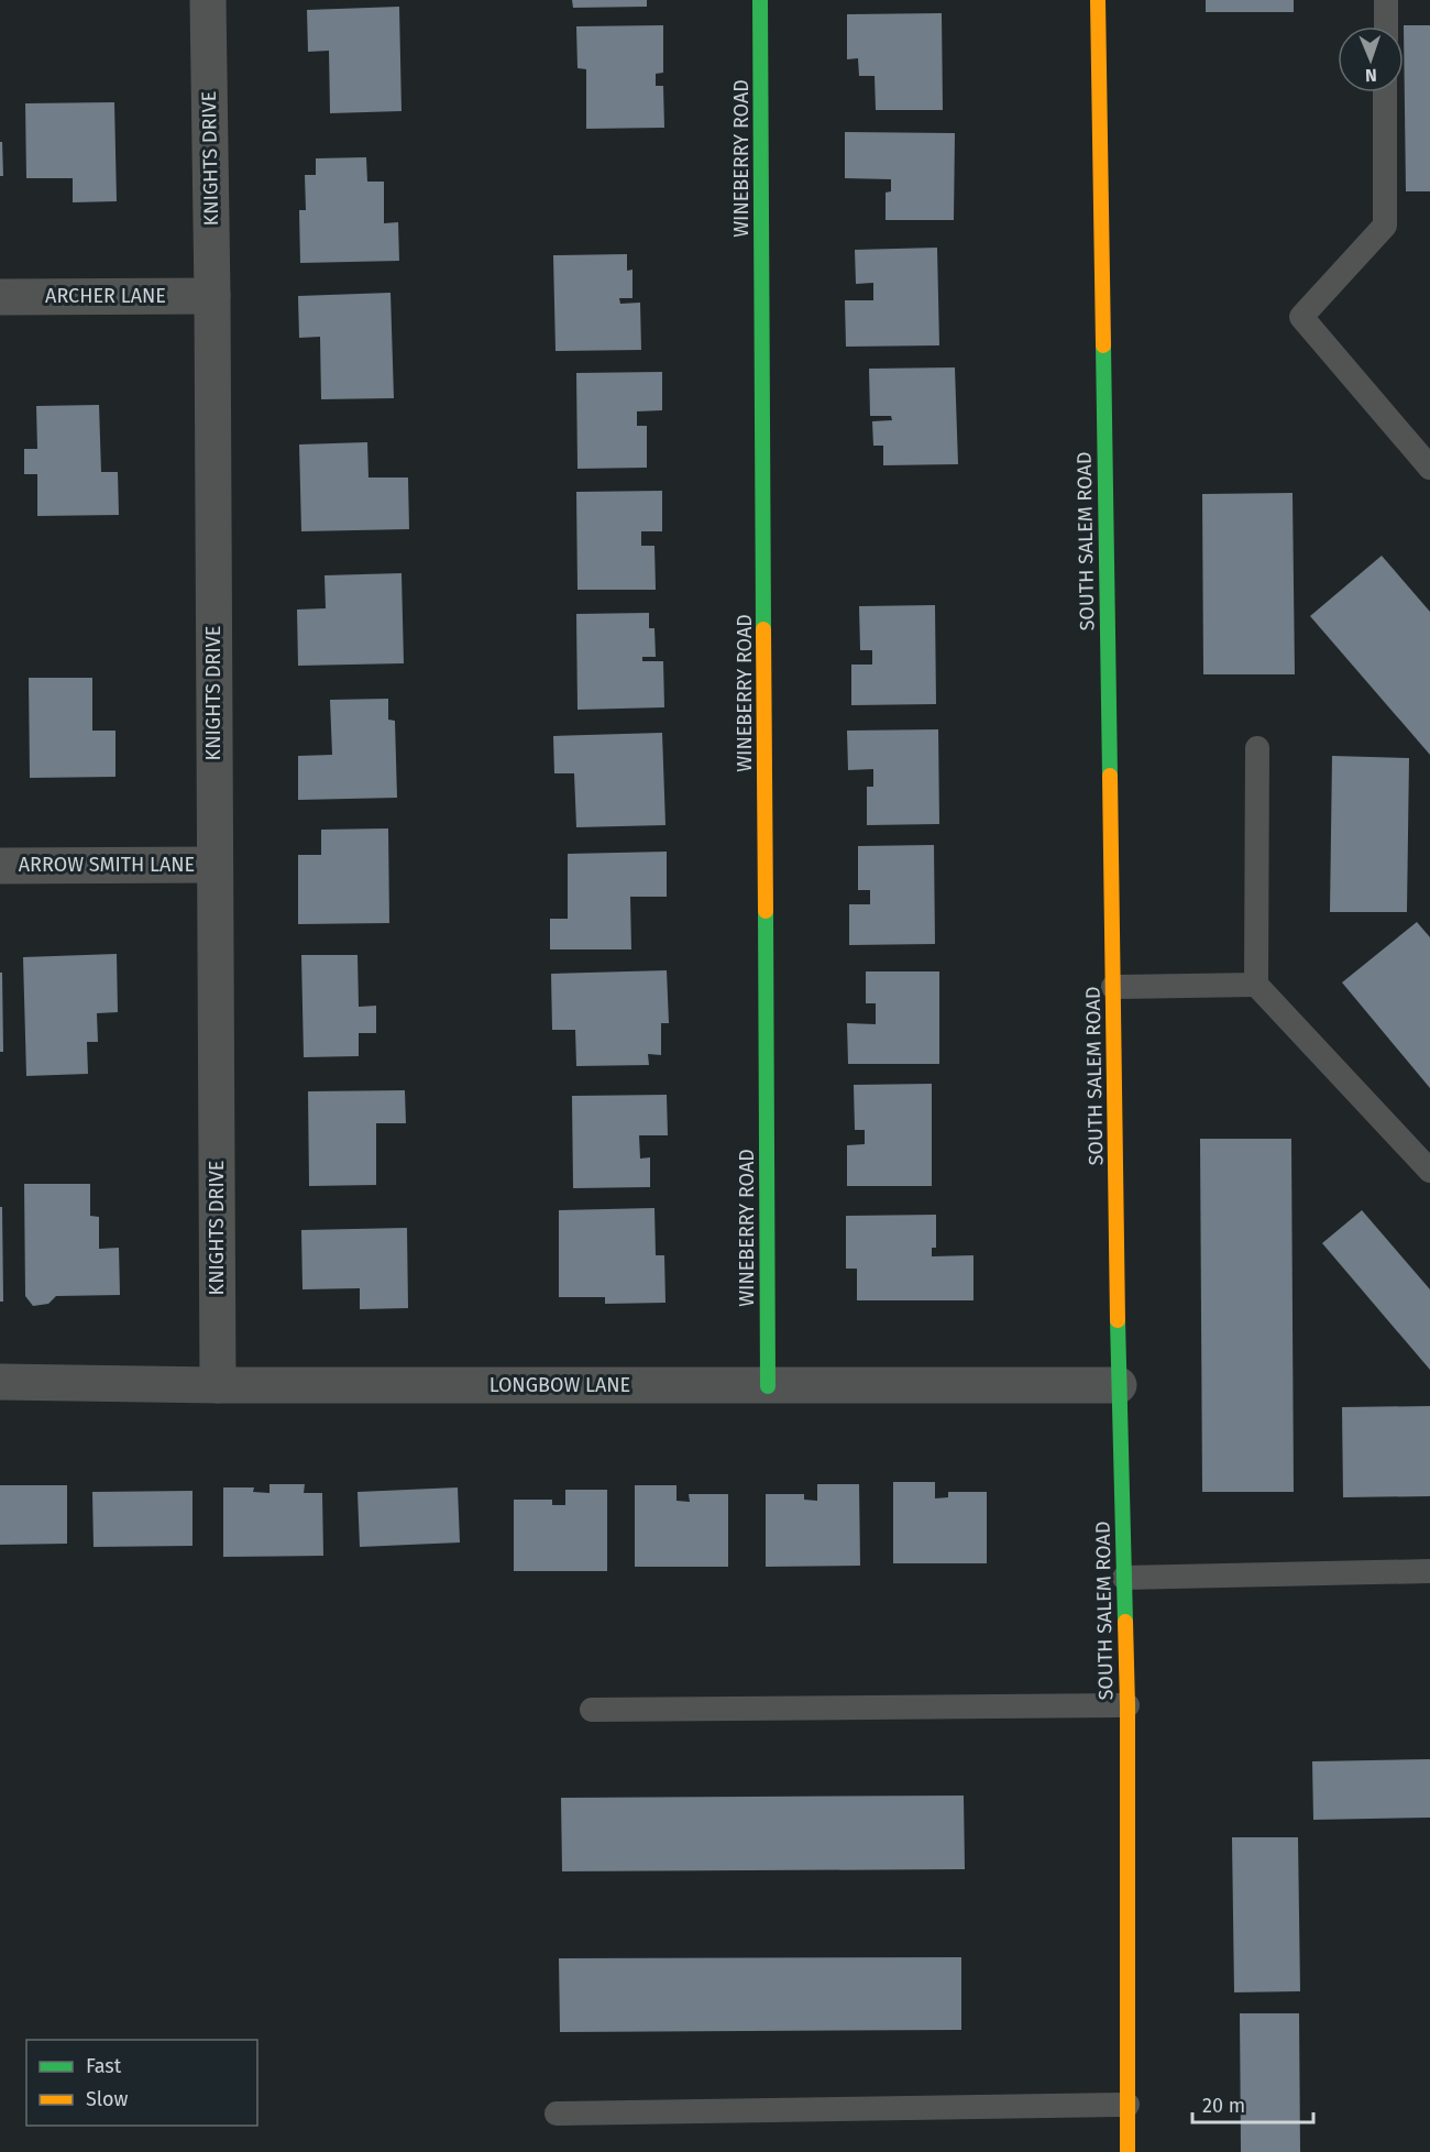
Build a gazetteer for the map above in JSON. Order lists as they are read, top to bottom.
{
  "streets": {
    "street": [
      "KNIGHTS DRIVE",
      "WINEBERRY ROAD",
      "ARCHER LANE",
      "SOUTH SALEM ROAD",
      "ARROW SMITH LANE",
      "LONGBOW LANE"
    ]
  },
  "crossings": [
    ["KNIGHTS DRIVE", "ARCHER LANE"],
    ["KNIGHTS DRIVE", "ARROW SMITH LANE"],
    ["KNIGHTS DRIVE", "LONGBOW LANE"],
    ["WINEBERRY ROAD", "LONGBOW LANE"],
    ["SOUTH SALEM ROAD", "LONGBOW LANE"]
  ],
  "legend": ["Fast", "Slow"],
  "scale_bar": "20 m",
  "north": "bottom"
}
